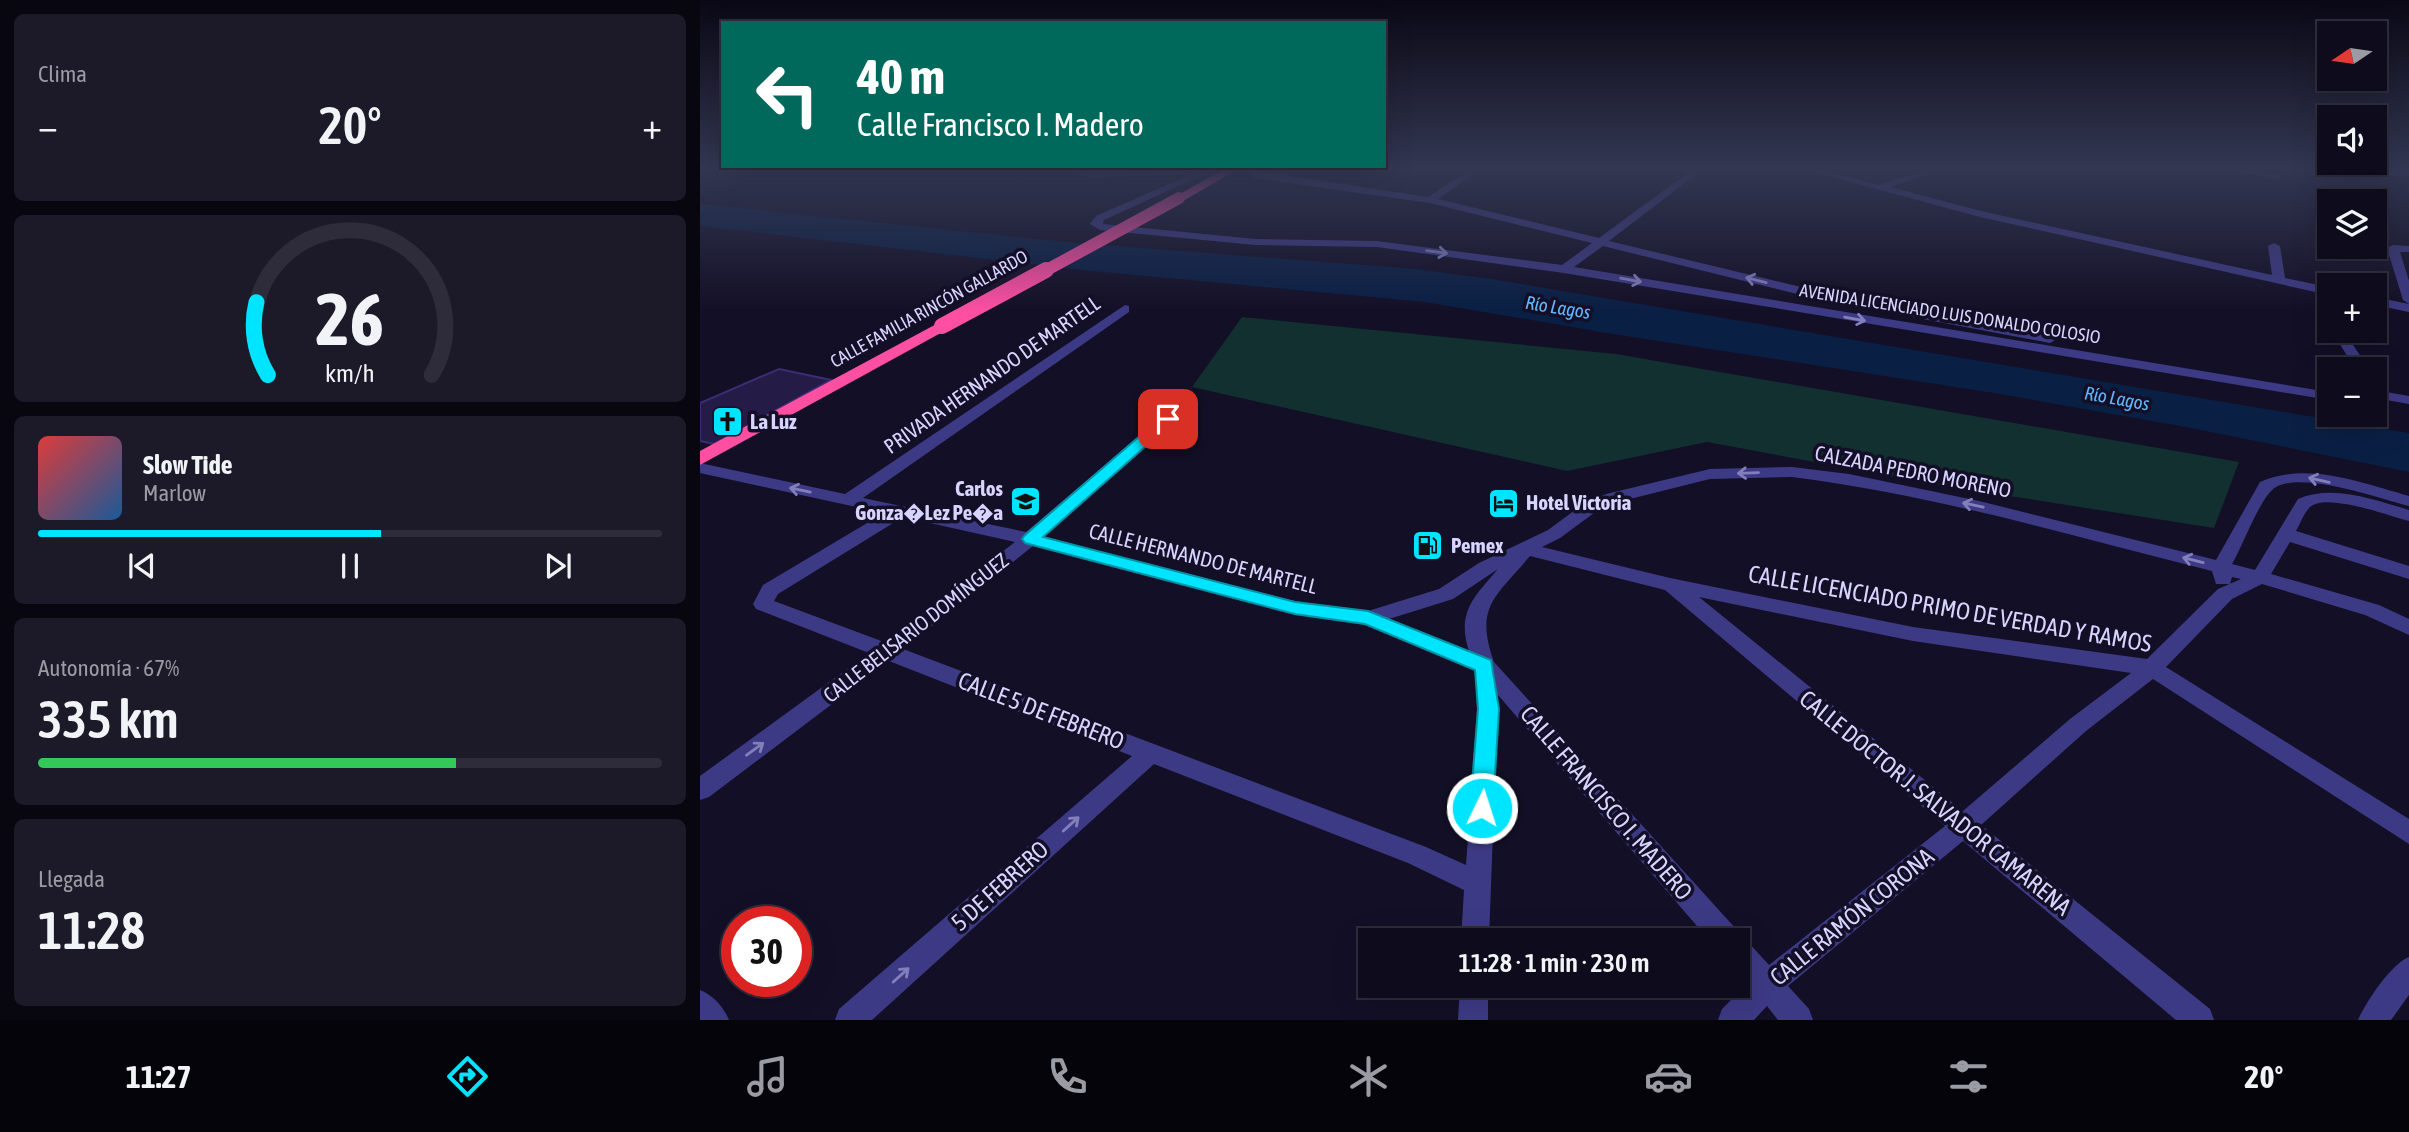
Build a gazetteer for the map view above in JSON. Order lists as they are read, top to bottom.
{
  "streets": {
    "highway": ["CALLE FAMILIA RINCÓN GALLARDO"],
    "street": [
      "AVENIDA LICENCIADO LUIS DONALDO COLOSIO",
      "PRIVADA HERNANDO DE MARTELL",
      "CALZADA PEDRO MORENO",
      "CALLE HERNANDO DE MARTELL",
      "CALLE LICENCIADO PRIMO DE VERDAD Y RAMOS",
      "CALLE BELISARIO DOMÍNGUEZ",
      "CALLE 5 DE FEBRERO",
      "CALLE FRANCISCO I. MADERO",
      "CALLE DOCTOR J. SALVADOR CAMARENA",
      "5 DE FEBRERO",
      "CALLE RAMÓN CORONA"
    ]
  },
  "crossings": [
    ["PRIVADA HERNANDO DE MARTELL", "CALLE HERNANDO DE MARTELL"],
    ["CALZADA PEDRO MORENO", "CALLE HERNANDO DE MARTELL"],
    ["CALZADA PEDRO MORENO", "CALLE LICENCIADO PRIMO DE VERDAD Y RAMOS"],
    ["CALZADA PEDRO MORENO", "CALLE FRANCISCO I. MADERO"],
    ["CALZADA PEDRO MORENO", "CALLE RAMÓN CORONA"],
    ["CALLE HERNANDO DE MARTELL", "CALLE BELISARIO DOMÍNGUEZ"],
    ["CALLE HERNANDO DE MARTELL", "CALLE 5 DE FEBRERO"],
    ["CALLE HERNANDO DE MARTELL", "CALLE FRANCISCO I. MADERO"],
    ["CALLE LICENCIADO PRIMO DE VERDAD Y RAMOS", "CALLE DOCTOR J. SALVADOR CAMARENA"],
    ["CALLE LICENCIADO PRIMO DE VERDAD Y RAMOS", "CALLE RAMÓN CORONA"],
    ["CALLE BELISARIO DOMÍNGUEZ", "CALLE 5 DE FEBRERO"],
    ["CALLE 5 DE FEBRERO", "5 DE FEBRERO"],
    ["CALLE DOCTOR J. SALVADOR CAMARENA", "CALLE RAMÓN CORONA"]
  ],
  "one_way": ["CALZADA PEDRO MORENO", "CALLE BELISARIO DOMÍNGUEZ", "5 DE FEBRERO"],
  "water": ["Río Lagos"],
  "places": {
    "church": ["La Luz"],
    "school or university": ["Carlos Gonza�Lez Pe�a"],
    "hotel": ["Hotel Victoria"],
    "fuel station": ["Pemex"]
  },
  "north": "left",
  "page": {
    "tile": [
      "Clima",
      ["Autonomía · 67%", "335 km"],
      ["Llegada", "11:28"]
    ],
    "map_buttons": ["+", "−"],
    "turn": ["40 m", "Calle Francisco I. Madero"],
    "heat": ["−", "20°", "+"],
    "song": ["Slow Tide", "Marlow"],
    "limit": "30",
    "trip": "11:28 · 1 min · 230 m",
    "tabs": ["11:27", "20°"],
    "gauge": ["26", "km/h"]
  }
}
